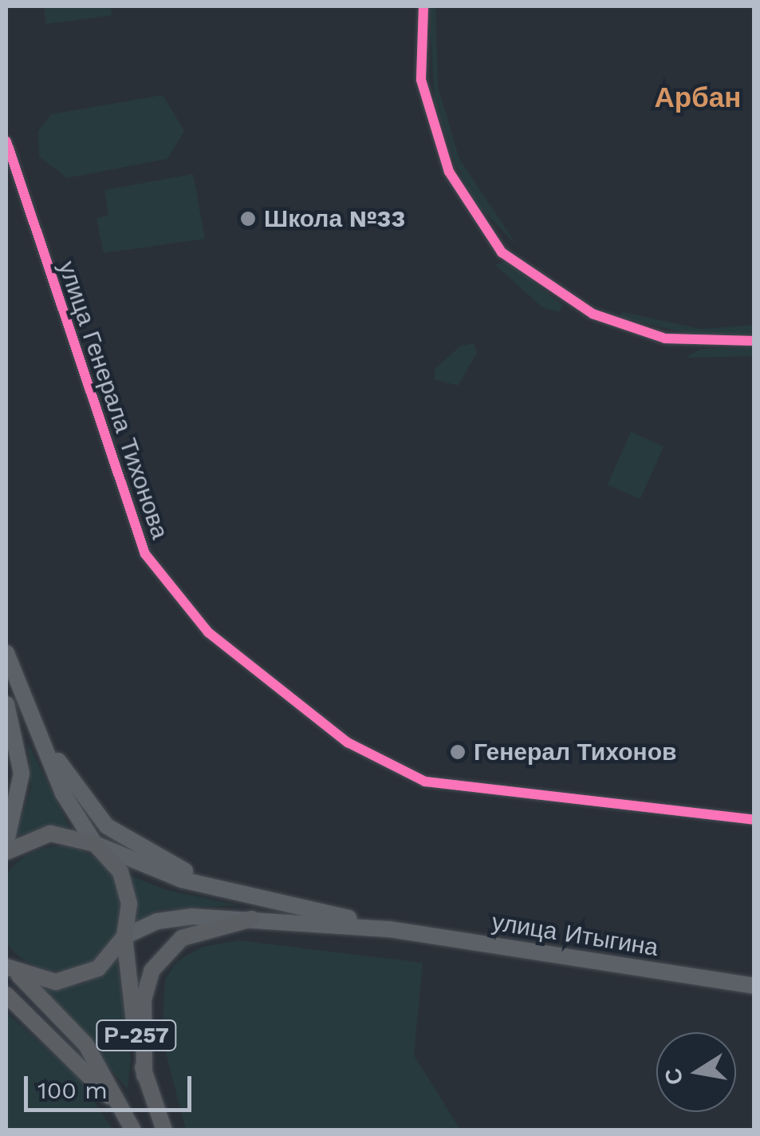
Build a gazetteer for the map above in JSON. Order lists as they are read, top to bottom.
{
  "streets": {
    "highway": ["Р-257"],
    "main road": ["улица Итыгина"],
    "street": ["улица Генерала Тихонова"]
  },
  "crossings": [
    ["улица Итыгина", "Р-257"]
  ],
  "districts": ["Арбан"],
  "places": ["Школа №33", "Генерал Тихонов"],
  "scale_bar": "100 m",
  "north": "left"
}
